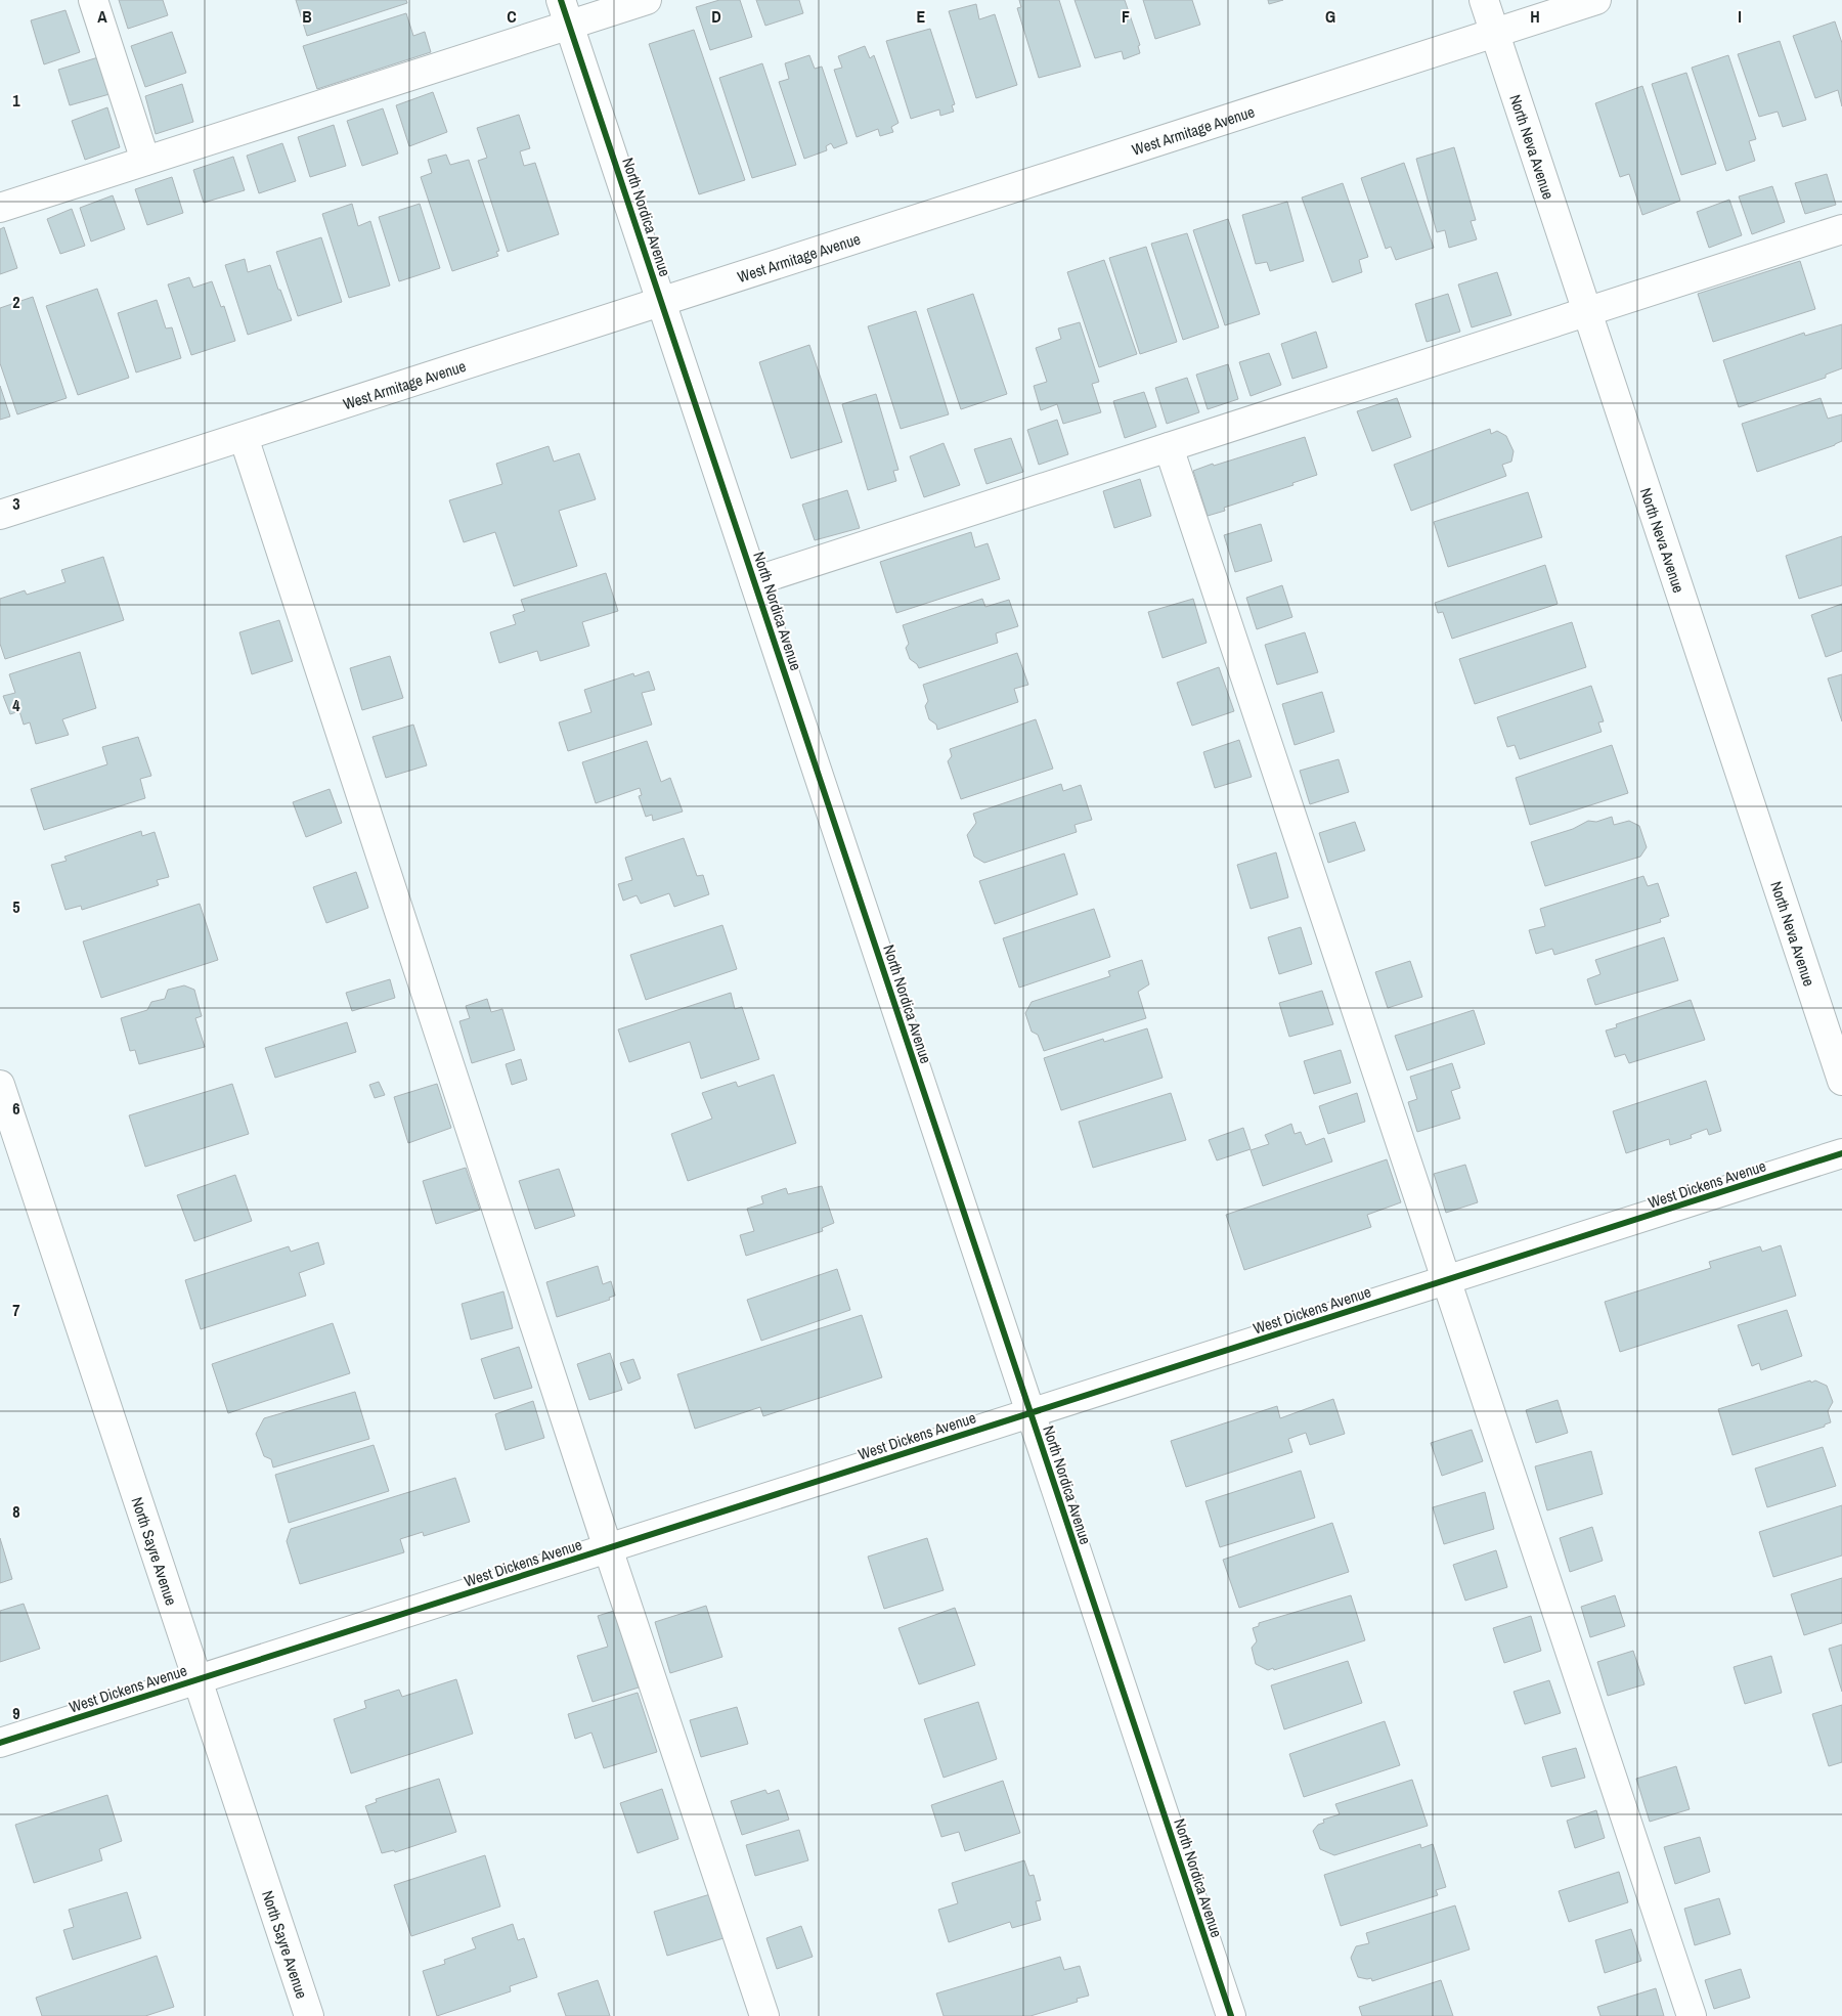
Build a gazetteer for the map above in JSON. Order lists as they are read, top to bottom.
{
  "streets": {
    "street": [
      "West Armitage Avenue",
      "North Neva Avenue",
      "North Nordica Avenue",
      "West Dickens Avenue",
      "North Sayre Avenue"
    ]
  },
  "crossings": [
    ["West Armitage Avenue", "North Neva Avenue"],
    ["West Armitage Avenue", "North Nordica Avenue"],
    ["North Nordica Avenue", "West Dickens Avenue"],
    ["West Dickens Avenue", "North Sayre Avenue"]
  ],
  "grid": {
    "columns": [
      "A",
      "B",
      "C",
      "D",
      "E",
      "F",
      "G",
      "H",
      "I"
    ],
    "rows": [
      "1",
      "2",
      "3",
      "4",
      "5",
      "6",
      "7",
      "8",
      "9"
    ]
  }
}
